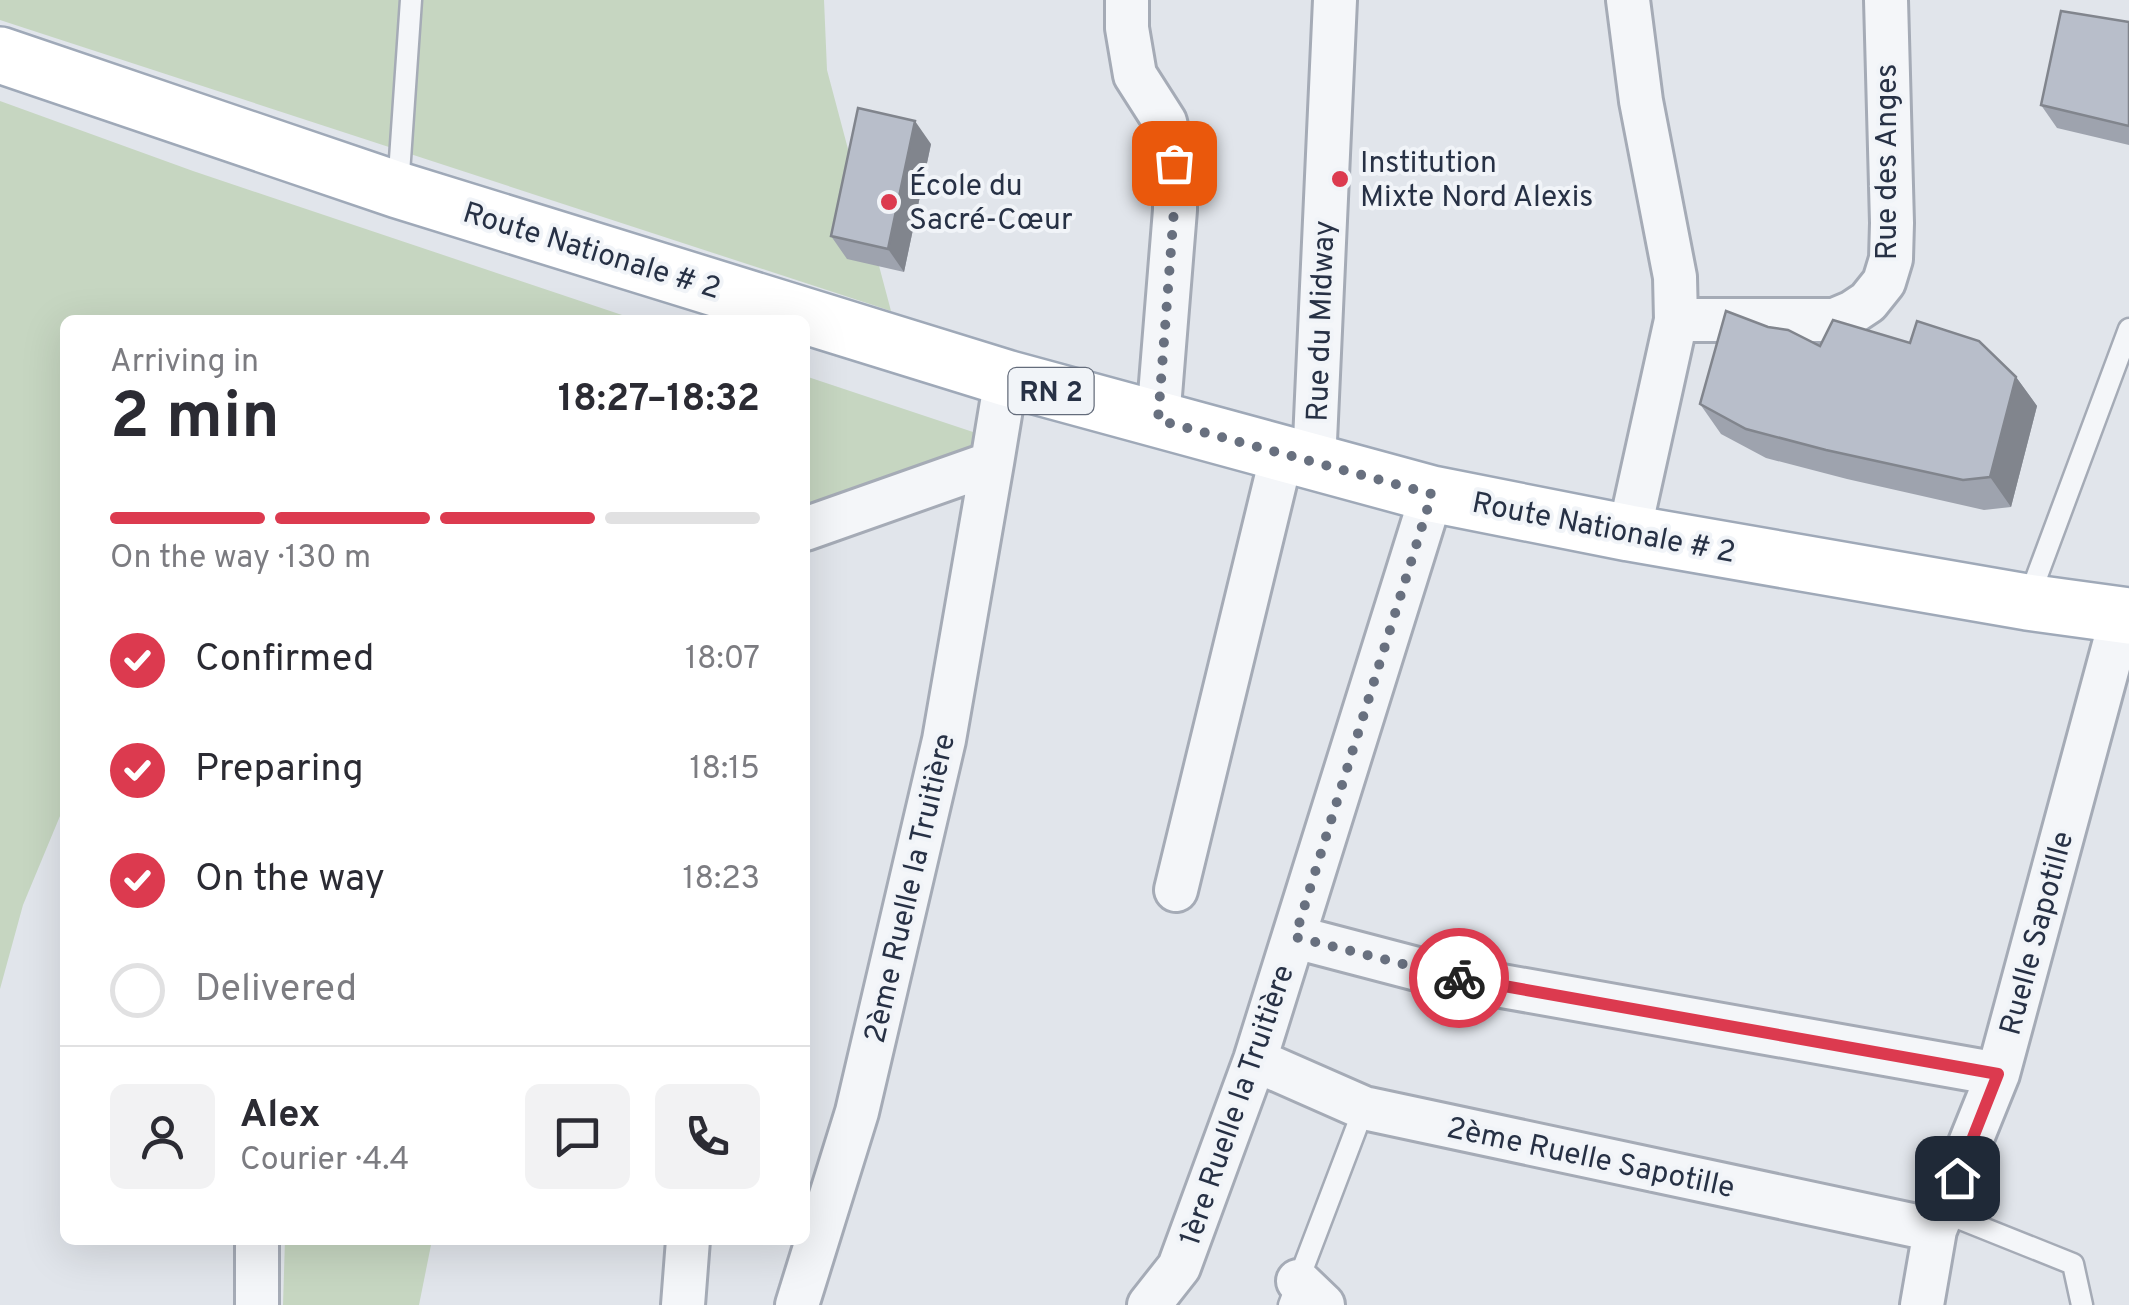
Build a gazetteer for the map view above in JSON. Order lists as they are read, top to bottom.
{
  "streets": {
    "main road": ["Route Nationale # 2", "RN 2"],
    "street": [
      "Rue des Anges",
      "Rue du Midway",
      "2ème Ruelle la Truitière",
      "Ruelle Sapotille",
      "1ère Ruelle la Truitière",
      "2ème Ruelle Sapotille"
    ]
  },
  "crossings": [
    ["Route Nationale # 2", "Rue du Midway"],
    ["Route Nationale # 2", "2ème Ruelle la Truitière"],
    ["Route Nationale # 2", "Ruelle Sapotille"],
    ["Route Nationale # 2", "1ère Ruelle la Truitière"],
    ["Ruelle Sapotille", "2ème Ruelle Sapotille"],
    ["1ère Ruelle la Truitière", "2ème Ruelle Sapotille"]
  ],
  "places": ["Institution Mixte Nord Alexis", "École du Sacré-Cœur"],
  "page": {
    "heading": ["2 min", "Arriving in", "18:27–18:32"],
    "panel": ["Alex", "Courier · 4.4"],
    "bar": "On the way · 130 m",
    "list": [
      ["Confirmed", "18:07"],
      ["Preparing", "18:15"],
      ["On the way", "18:23"],
      "Delivered"
    ]
  }
}
